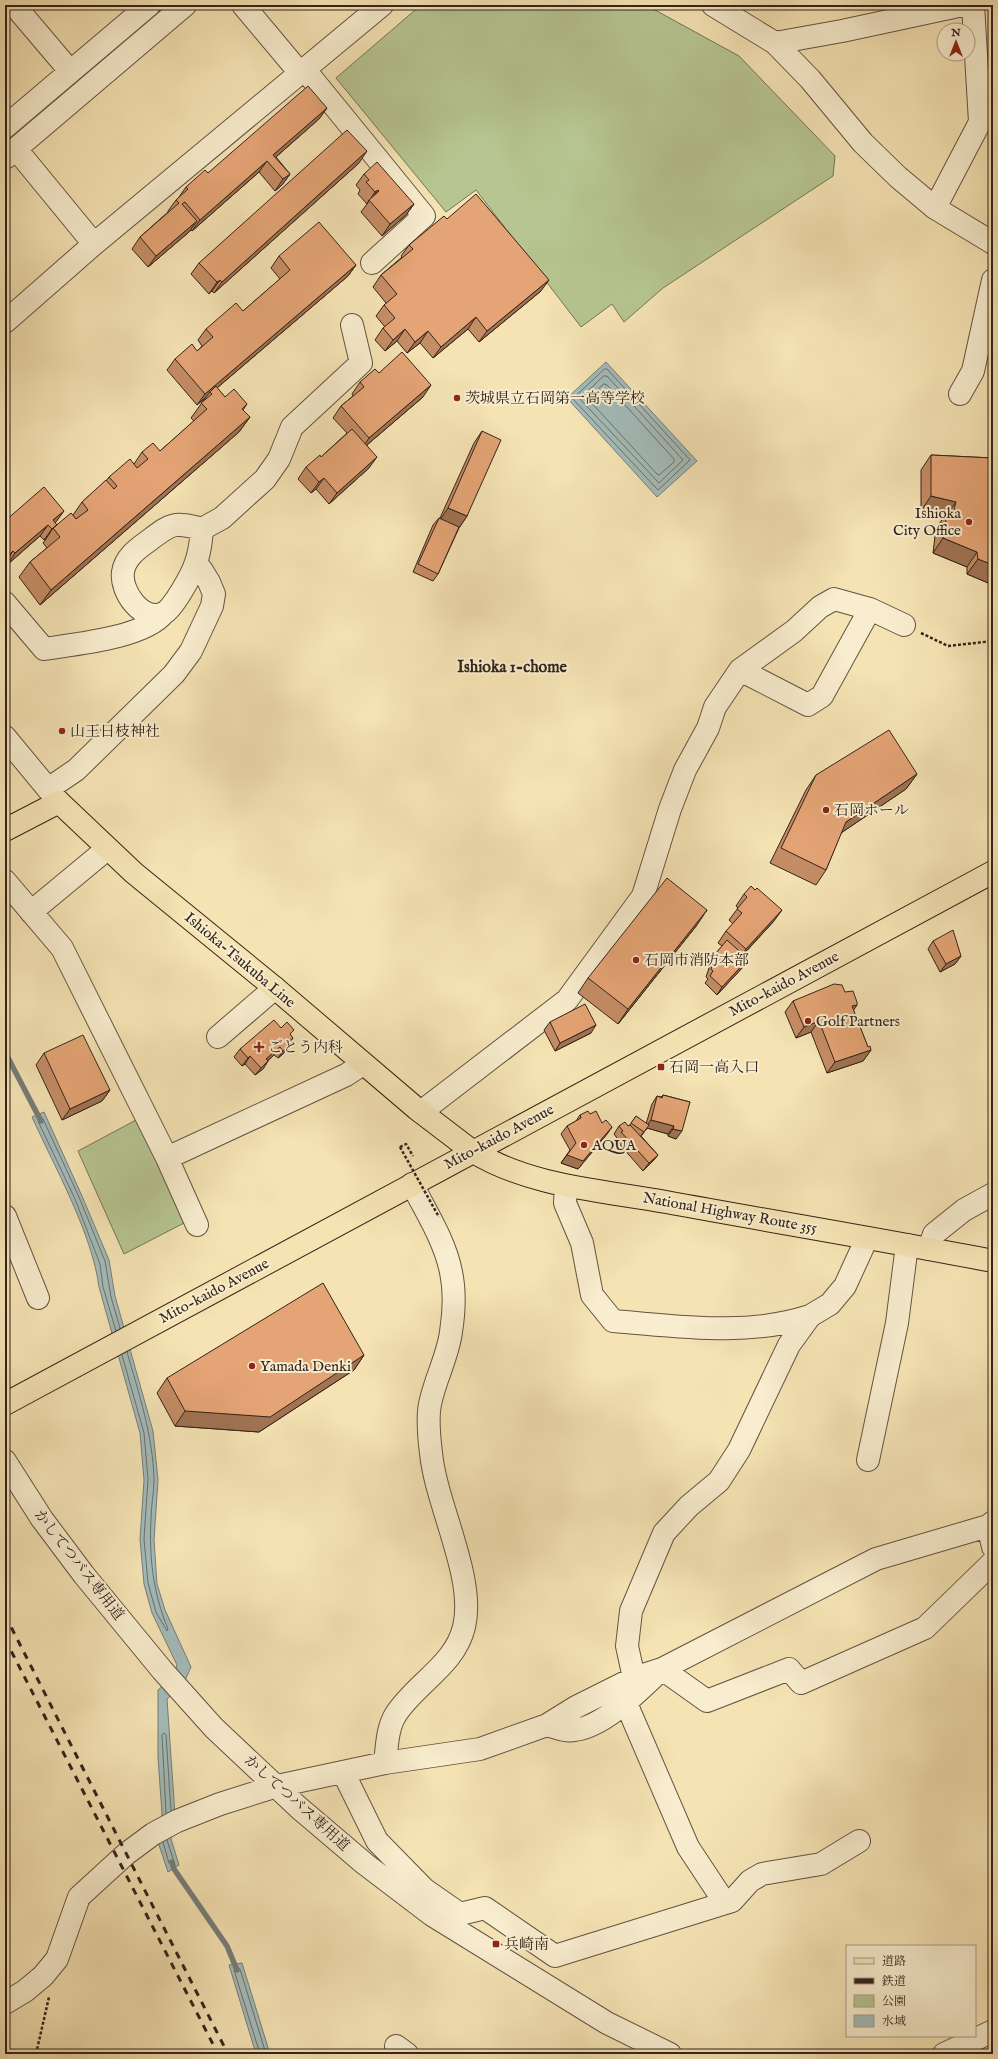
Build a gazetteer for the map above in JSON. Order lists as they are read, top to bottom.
{
  "streets": {
    "main road": ["Ishioka-Tsukuba Line", "Mito-kaido Avenue", "National Highway Route 355"],
    "street": ["かしてつバス専用道"]
  },
  "crossings": [
    ["Ishioka-Tsukuba Line", "Mito-kaido Avenue"],
    ["Ishioka-Tsukuba Line", "National Highway Route 355"],
    ["Mito-kaido Avenue", "National Highway Route 355"]
  ],
  "districts": ["Ishioka 1-chome"],
  "places": {
    "other": [
      "茨城県立石岡第一高等学校",
      "Ishioka City Office",
      "山王日枝神社",
      "石岡ホール",
      "石岡市消防本部",
      "Golf Partners",
      "AQUA",
      "Yamada Denki"
    ],
    "health": ["ごとう内科"],
    "transit": ["石岡一高入口", "兵崎南"]
  },
  "legend": [
    "道路",
    "鉄道",
    "公園",
    "水域"
  ],
  "north": "top"
}
